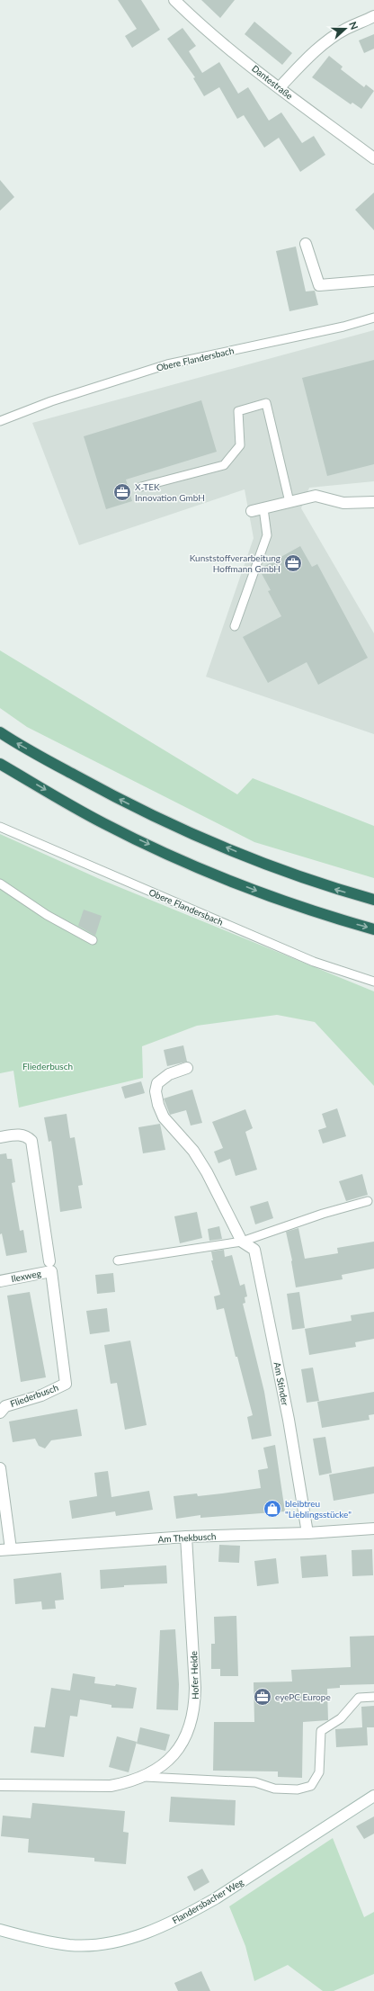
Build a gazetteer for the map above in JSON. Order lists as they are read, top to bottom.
{
  "streets": {
    "street": [
      "Dantestraße",
      "Ilexweg",
      "Am Stinder",
      "Fliederbusch",
      "Am Thekbusch",
      "Hofer Heide",
      "Flandersbacher Weg"
    ],
    "lane": ["Obere Flandersbach"]
  },
  "crossings": [
    ["Ilexweg", "Fliederbusch"],
    ["Am Stinder", "Am Thekbusch"],
    ["Am Thekbusch", "Hofer Heide"]
  ],
  "parks": ["Fliederbusch"],
  "places": {
    "office": ["X-TEK Innovation GmbH", "Kunststoffverarbeitung Hoffmann GmbH", "eyePC Europe"],
    "shop": ["bleibtreu \"Lieblingsstücke\""]
  },
  "north": "right"
}
